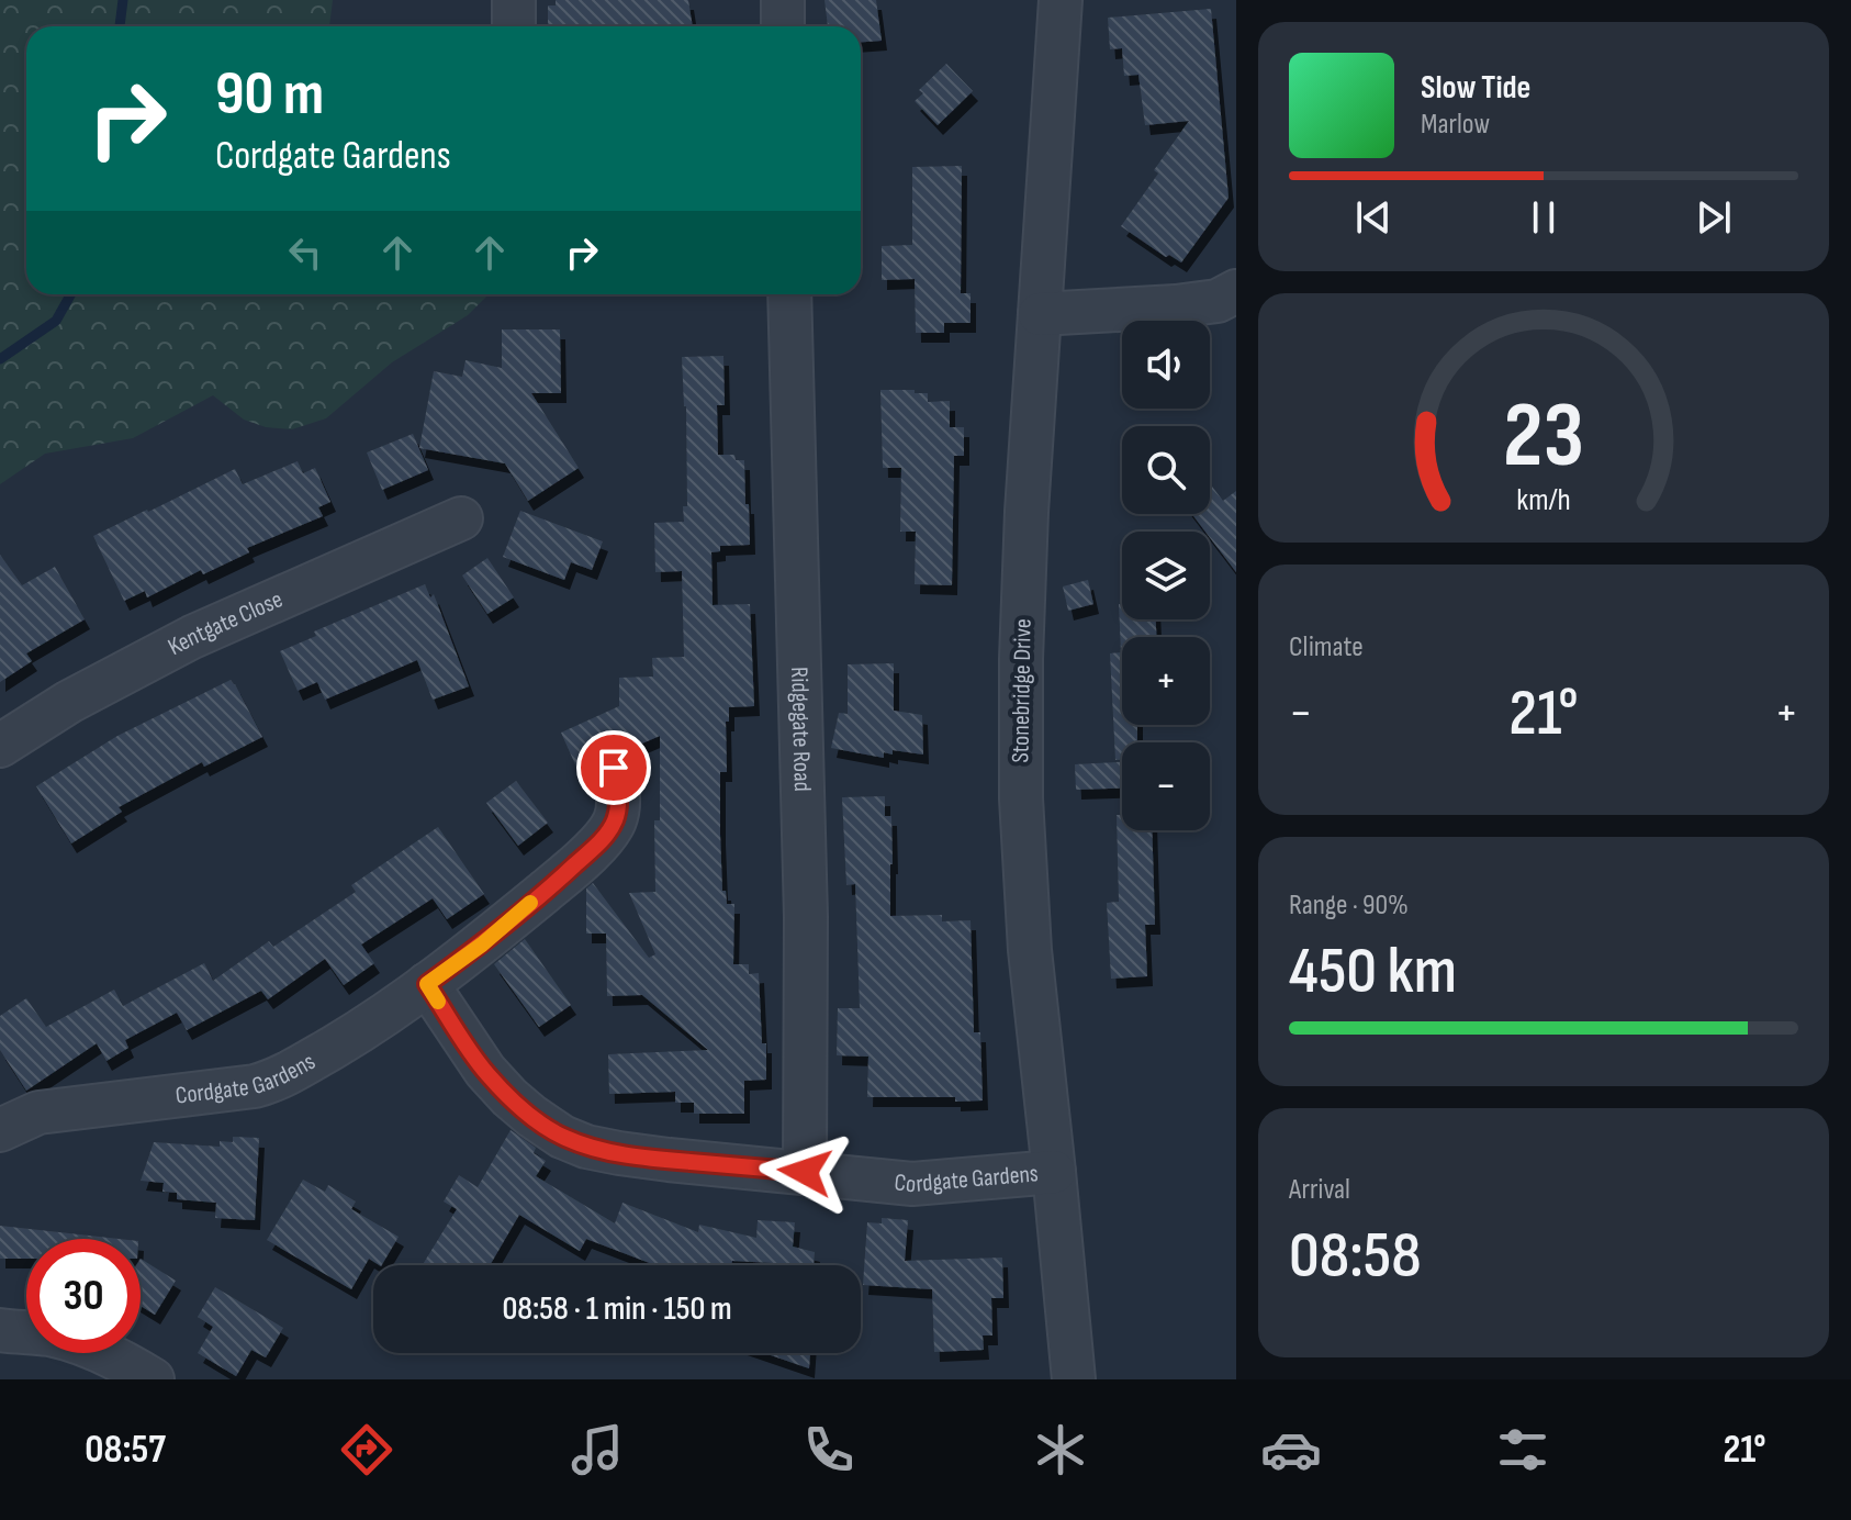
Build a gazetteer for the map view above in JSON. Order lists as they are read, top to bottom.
{
  "streets": {
    "street": [
      "Kentgate Close",
      "Stonebridge Drive",
      "Ridgegate Road",
      "Cordgate Gardens"
    ]
  },
  "crossings": [
    ["Stonebridge Drive", "Cordgate Gardens"],
    ["Ridgegate Road", "Cordgate Gardens"]
  ],
  "page": {
    "turn": ["90 m", "Cordgate Gardens"],
    "song": ["Slow Tide", "Marlow"],
    "map_buttons": ["+", "−"],
    "tile": [
      "Climate",
      ["Range · 90%", "450 km"],
      ["Arrival", "08:58"]
    ],
    "heat": ["−", "21°", "+"],
    "limit": "30",
    "trip": "08:58 · 1 min · 150 m",
    "tabs": ["08:57", "21°"],
    "gauge": ["23", "km/h"]
  }
}
